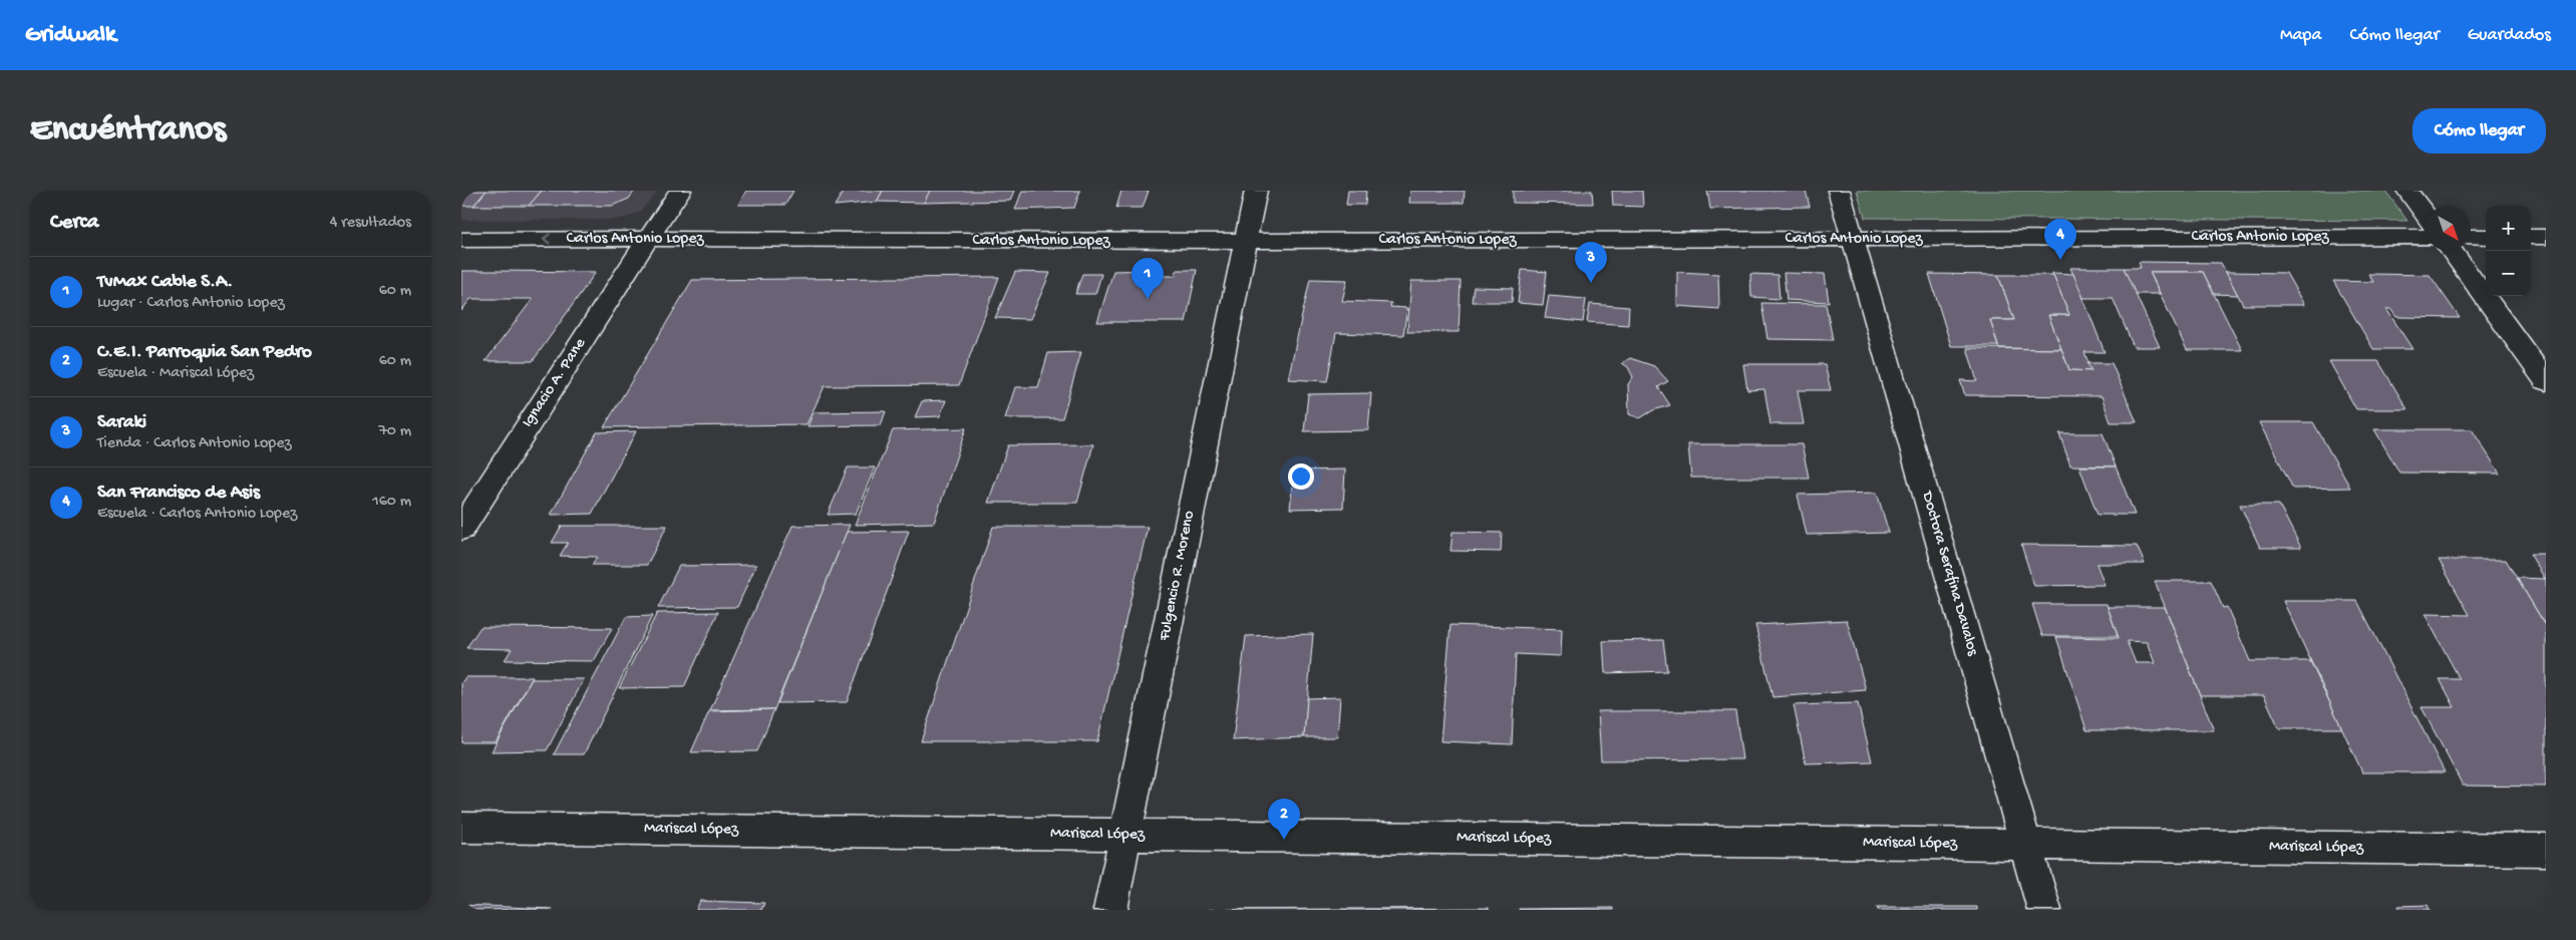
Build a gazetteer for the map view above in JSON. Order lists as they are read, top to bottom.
{
  "streets": {
    "street": [
      "Carlos Antonio Lopez",
      "Ignacio A. Pane",
      "Doctora Serafina Davalos",
      "Fulgencio R. Moreno",
      "Mariscal López"
    ]
  },
  "crossings": [
    ["Carlos Antonio Lopez", "Ignacio A. Pane"],
    ["Carlos Antonio Lopez", "Doctora Serafina Davalos"],
    ["Carlos Antonio Lopez", "Fulgencio R. Moreno"],
    ["Doctora Serafina Davalos", "Mariscal López"],
    ["Fulgencio R. Moreno", "Mariscal López"]
  ],
  "north": "bottom right",
  "page": {
    "header": "Gridwalk",
    "nav": ["Mapa", "Cómo llegar", "Guardados"],
    "buttons": "Cómo llegar",
    "title": "Encuéntranos",
    "heading": ["Cerca", "4 resultados"],
    "map_buttons": ["+", "−"],
    "pins": [
      "4",
      "3",
      "1",
      "2"
    ],
    "list": [
      {
        "mark": "1",
        "name": "TvMax Cable S.A.",
        "note": "Lugar · Carlos Antonio Lopez",
        "value": "60 m"
      },
      {
        "mark": "2",
        "name": "C.E.I. Parroquia San Pedro",
        "note": "Escuela · Mariscal López",
        "value": "60 m"
      },
      {
        "mark": "3",
        "name": "Saraki",
        "note": "Tienda · Carlos Antonio Lopez",
        "value": "70 m"
      },
      {
        "mark": "4",
        "name": "San Francisco de Asis",
        "note": "Escuela · Carlos Antonio Lopez",
        "value": "160 m"
      }
    ]
  }
}
